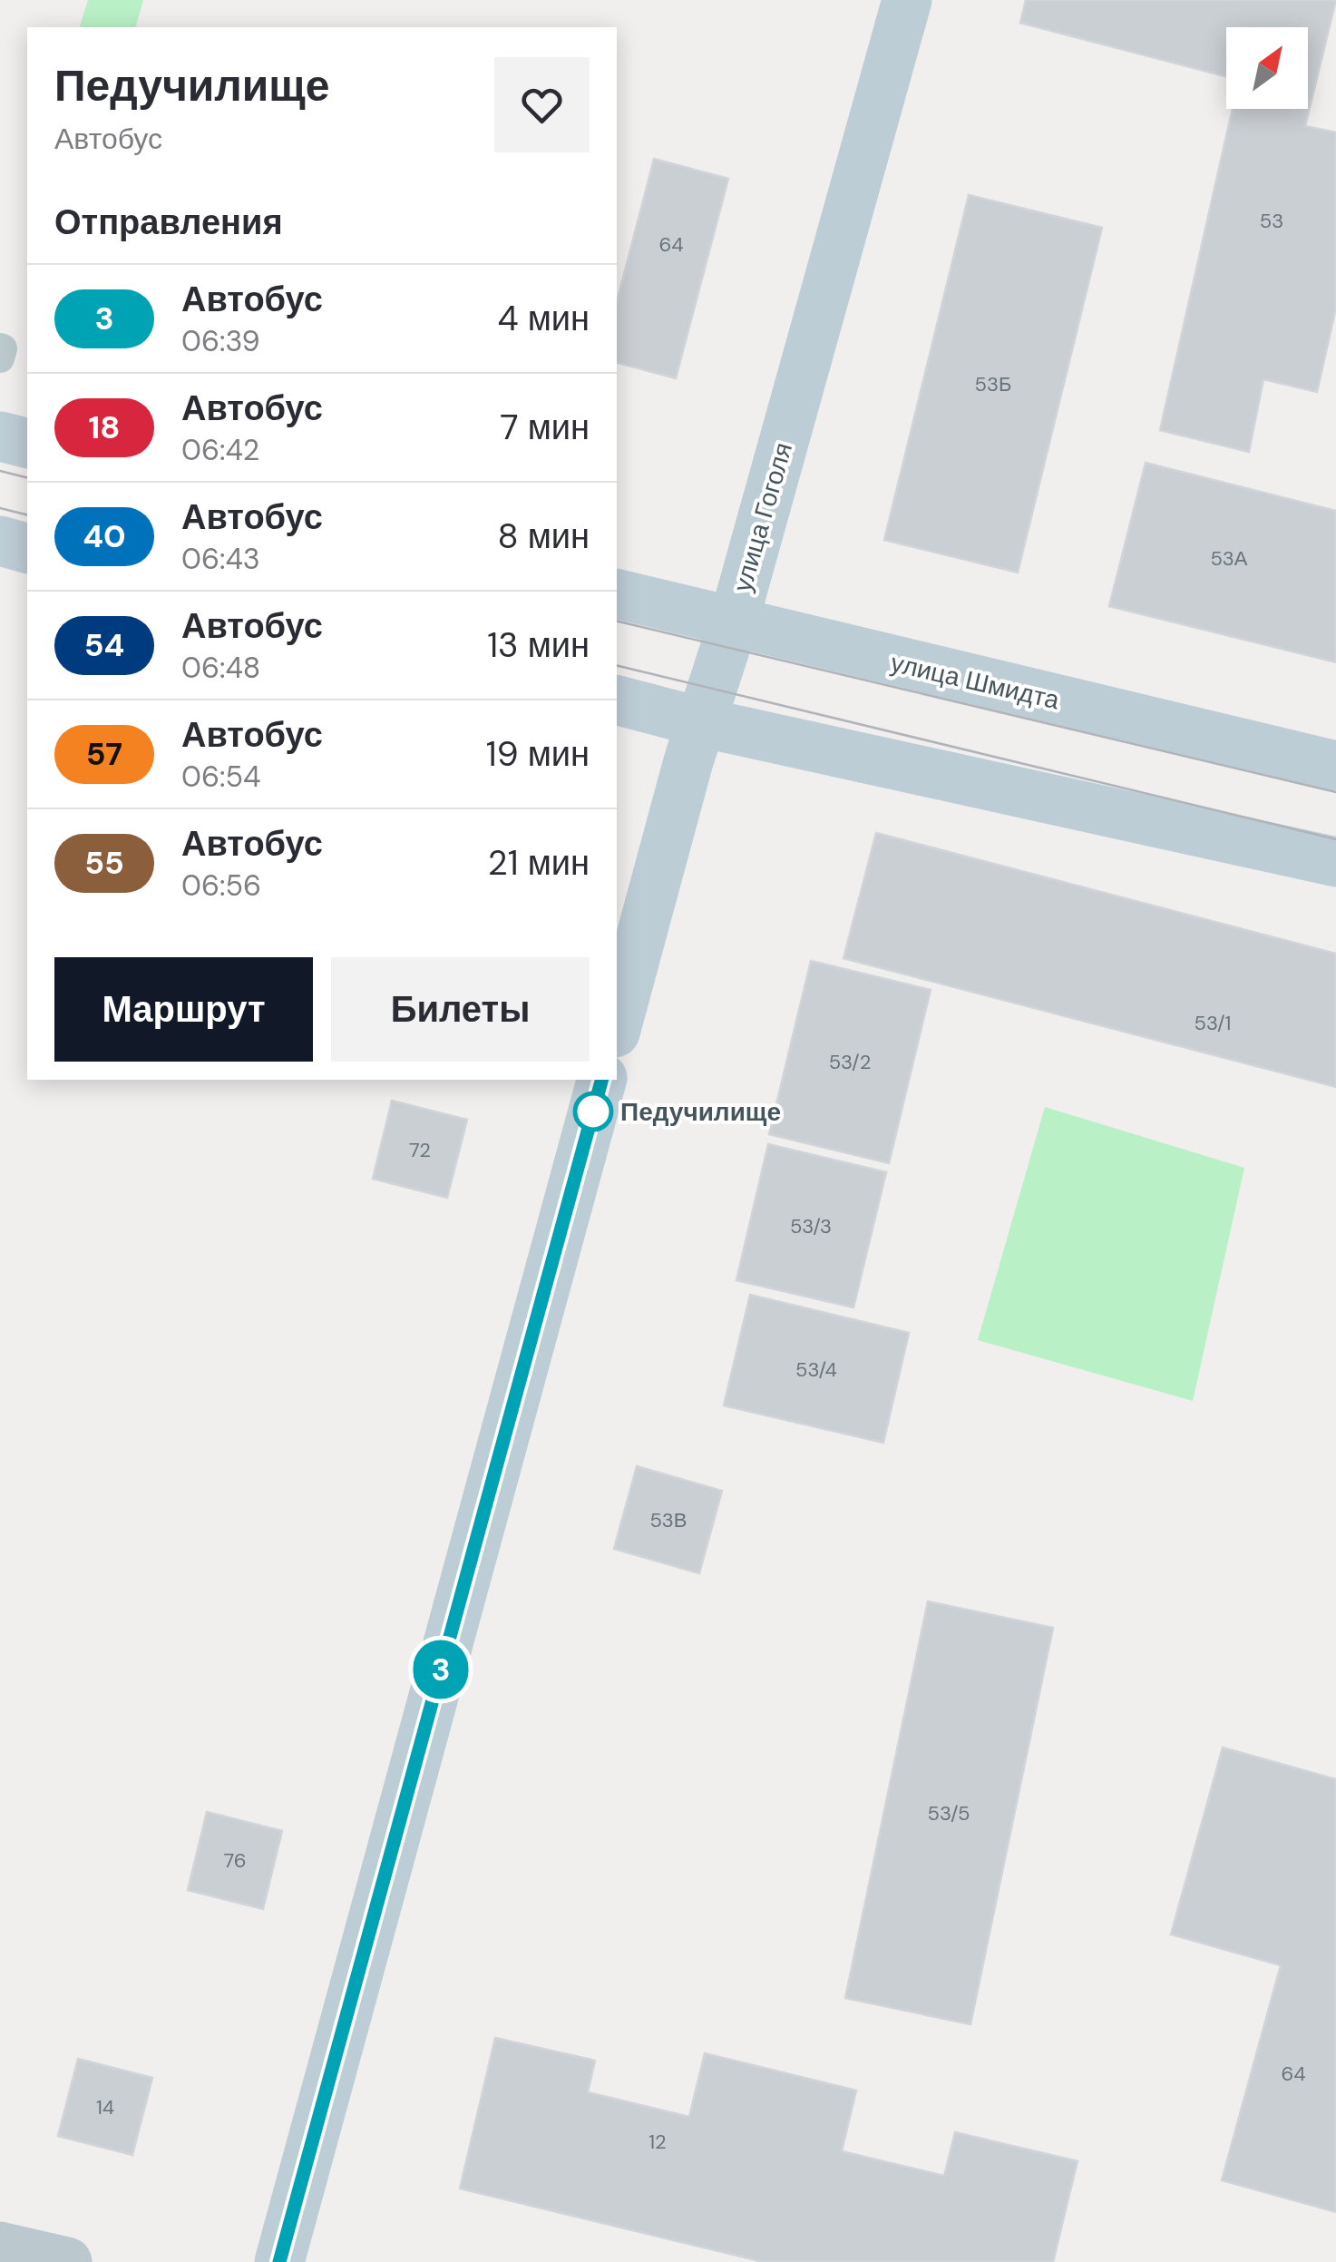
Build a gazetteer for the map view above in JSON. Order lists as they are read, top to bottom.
{
  "streets": {
    "main road": ["улица Гоголя", "улица Шмидта"]
  },
  "crossings": [
    ["улица Гоголя", "улица Шмидта"]
  ],
  "places": ["Педучилище"],
  "lines": ["bus line 3"],
  "house_numbers": [
    "53",
    "64",
    "53Б",
    "53А",
    "53/1",
    "53/2",
    "72",
    "53/3",
    "53/4",
    "53В",
    "53/5",
    "76",
    "64",
    "14",
    "12"
  ],
  "north": "top right",
  "page": {
    "on_map": "3",
    "heading": [
      ["Педучилище", "Автобус"],
      "Отправления"
    ],
    "list": [
      {
        "mark": "3",
        "name": "Автобус",
        "note": "06:39",
        "value": "4 мин"
      },
      {
        "mark": "18",
        "name": "Автобус",
        "note": "06:42",
        "value": "7 мин"
      },
      {
        "mark": "40",
        "name": "Автобус",
        "note": "06:43",
        "value": "8 мин"
      },
      {
        "mark": "54",
        "name": "Автобус",
        "note": "06:48",
        "value": "13 мин"
      },
      {
        "mark": "57",
        "name": "Автобус",
        "note": "06:54",
        "value": "19 мин"
      },
      {
        "mark": "55",
        "name": "Автобус",
        "note": "06:56",
        "value": "21 мин"
      }
    ],
    "buttons": ["Маршрут", "Билеты"]
  }
}
